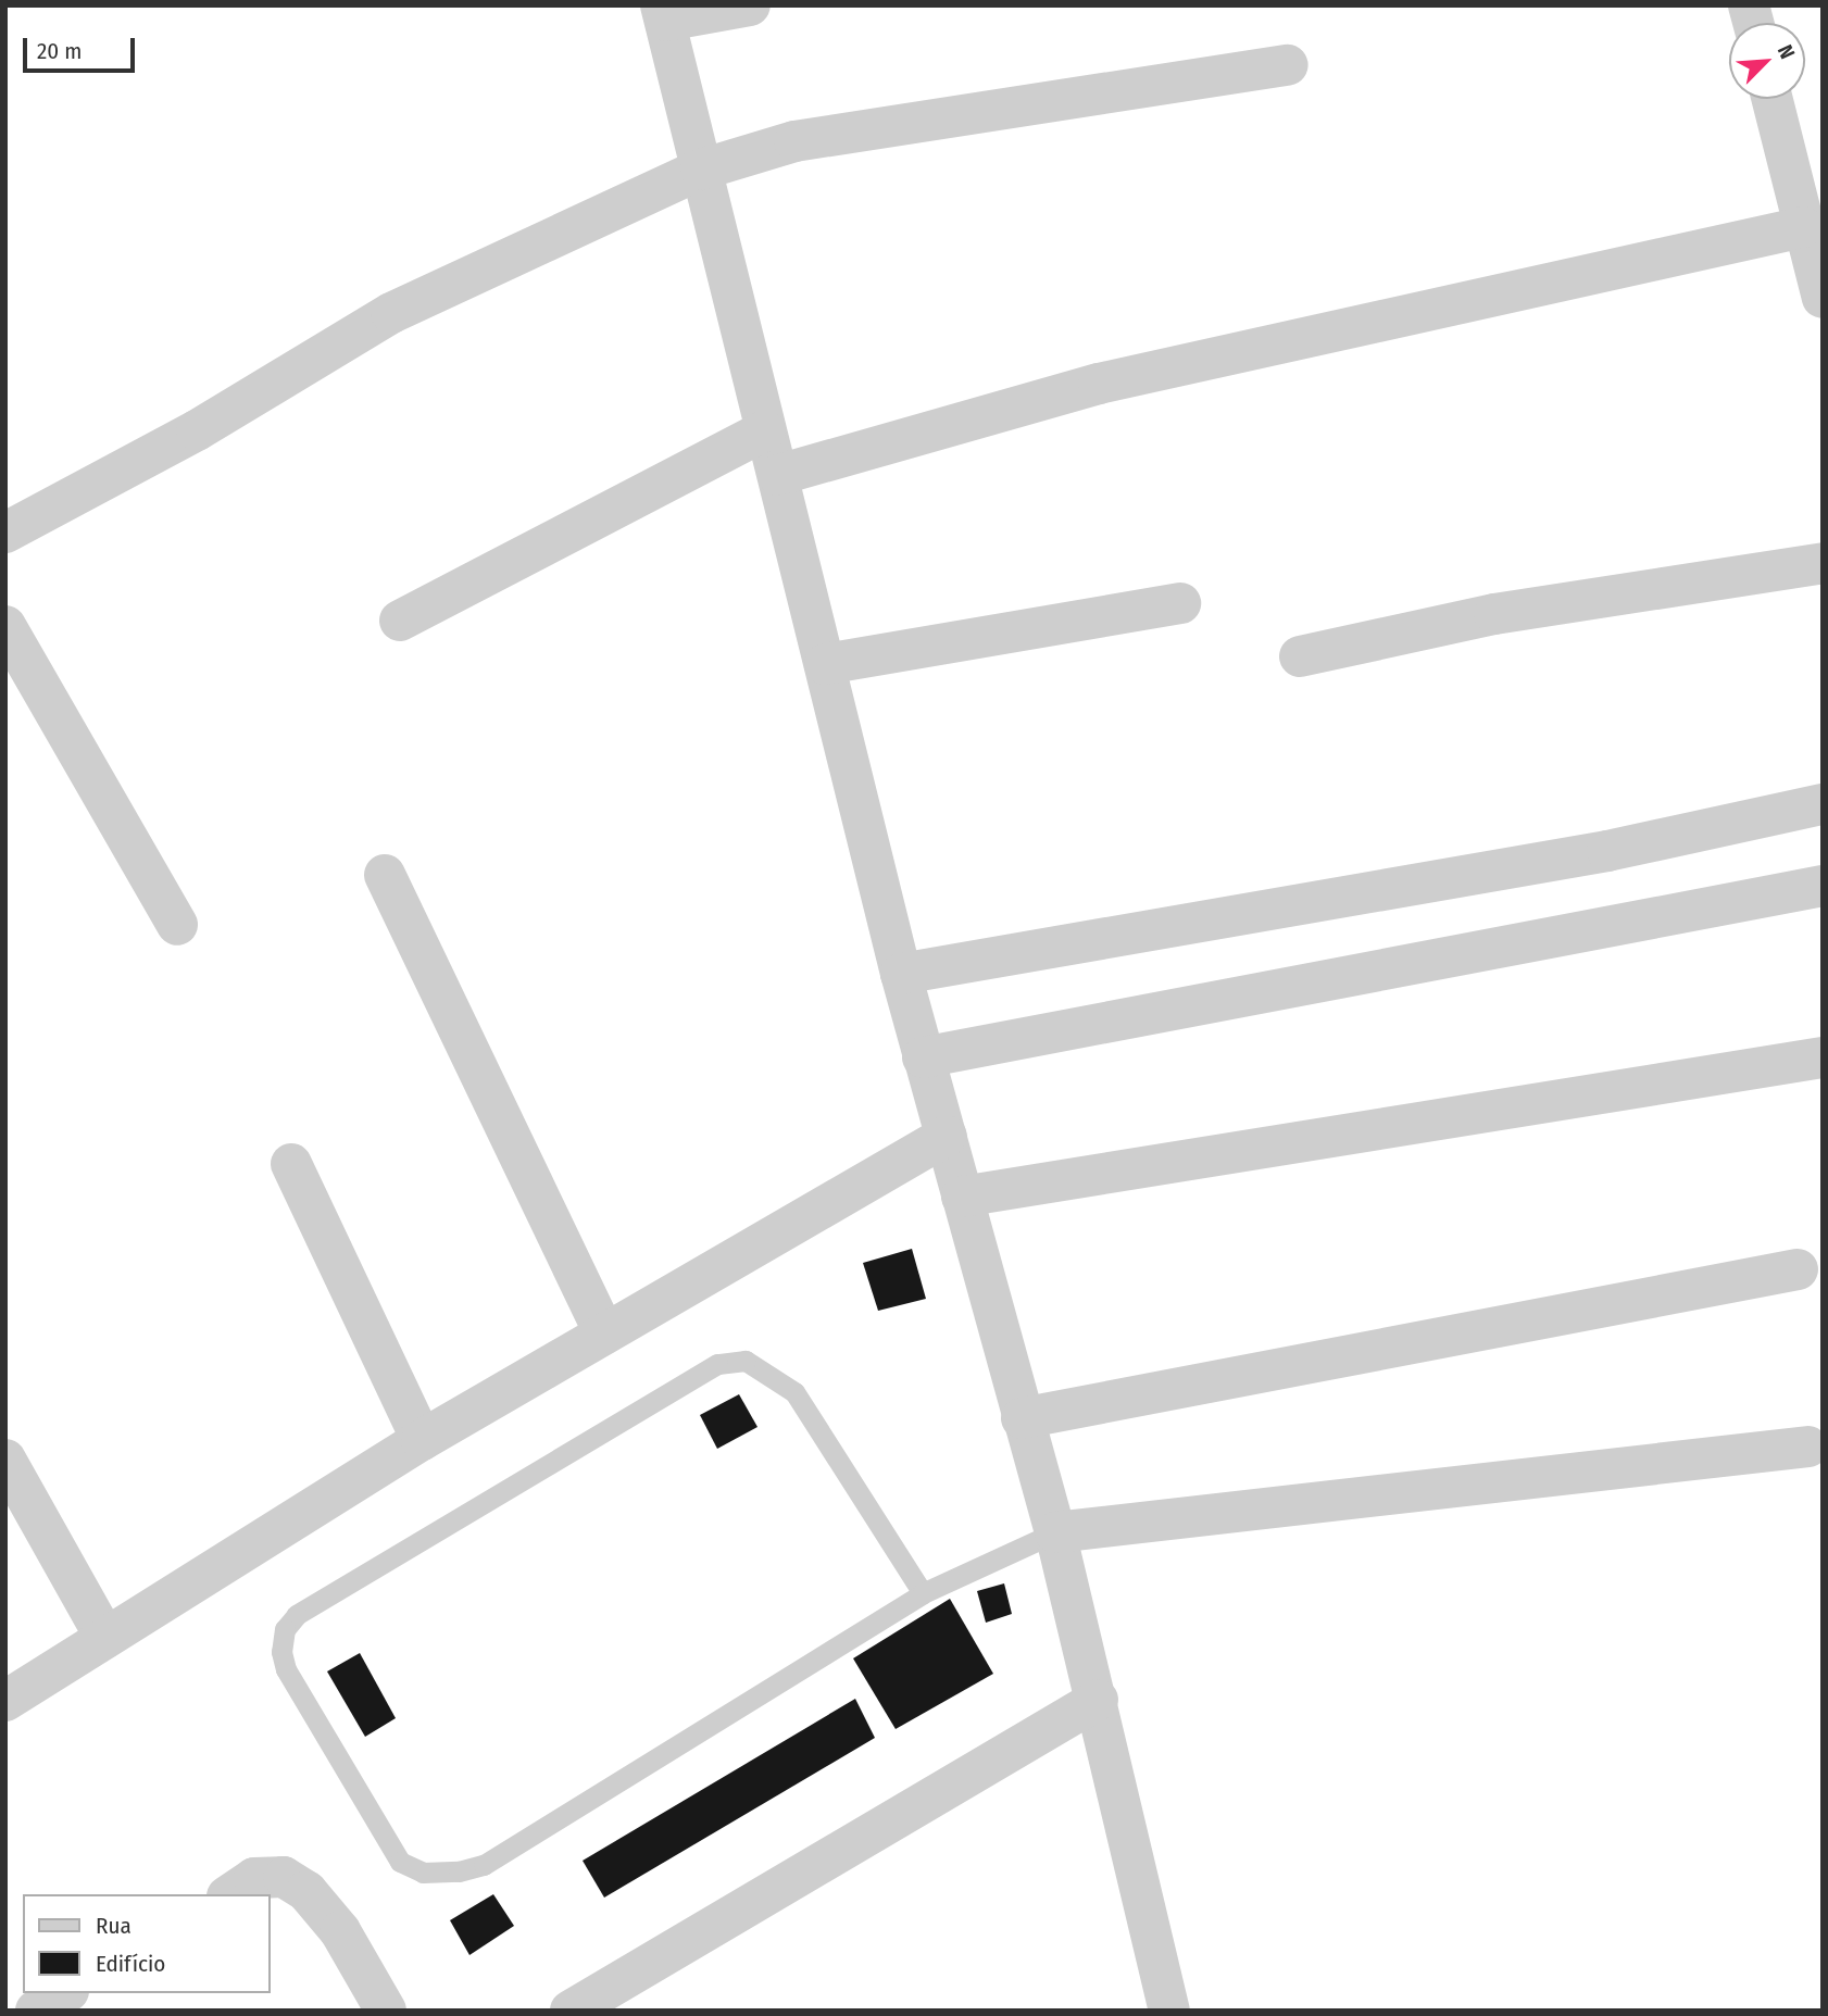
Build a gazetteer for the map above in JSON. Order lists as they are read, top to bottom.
{
  "legend": ["Rua", "Edifício"],
  "scale_bar": "20 m",
  "north": "top right"
}
